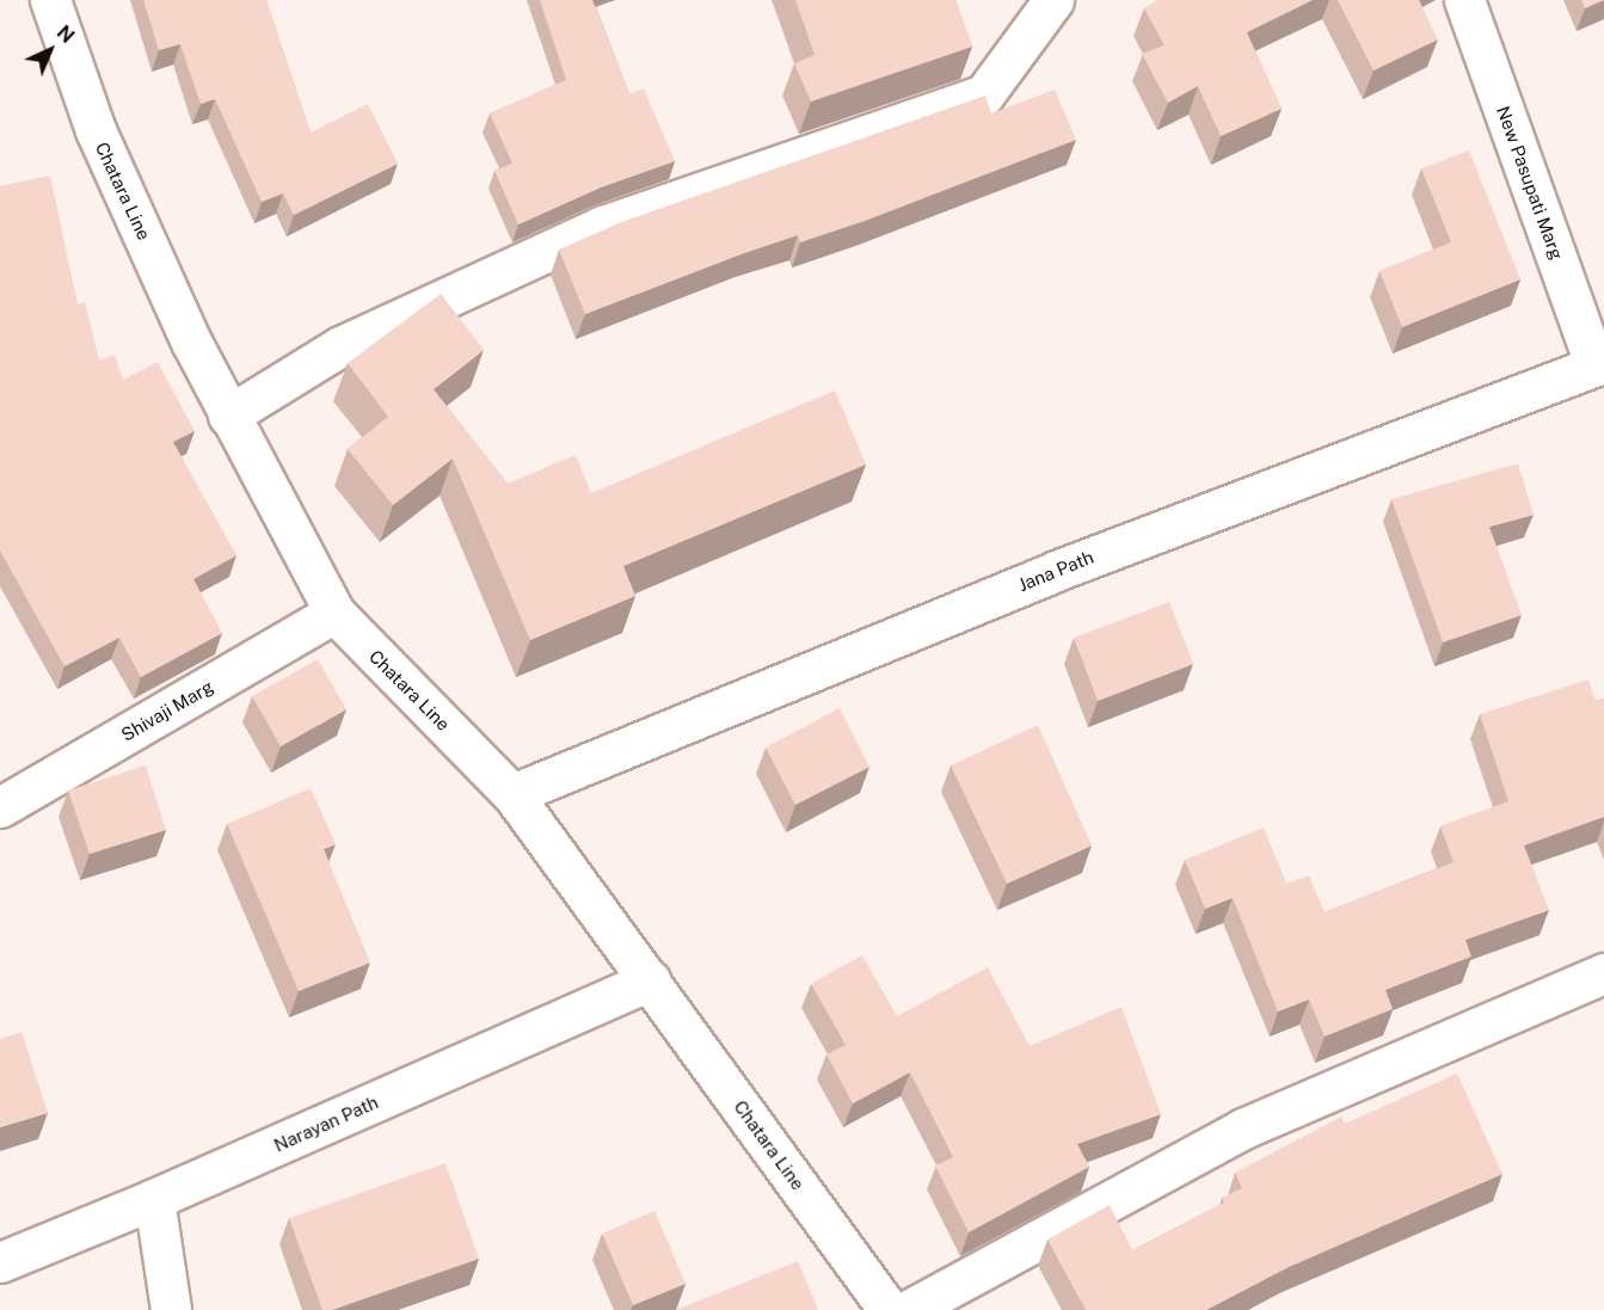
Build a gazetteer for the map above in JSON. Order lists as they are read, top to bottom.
{
  "streets": {
    "street": [
      "New Pasupati Marg",
      "Chatara Line",
      "Jana Path",
      "Shivaji Marg",
      "Narayan Path"
    ]
  },
  "crossings": [
    ["New Pasupati Marg", "Jana Path"],
    ["Chatara Line", "Jana Path"],
    ["Chatara Line", "Shivaji Marg"],
    ["Chatara Line", "Narayan Path"]
  ],
  "north": "top right"
}
